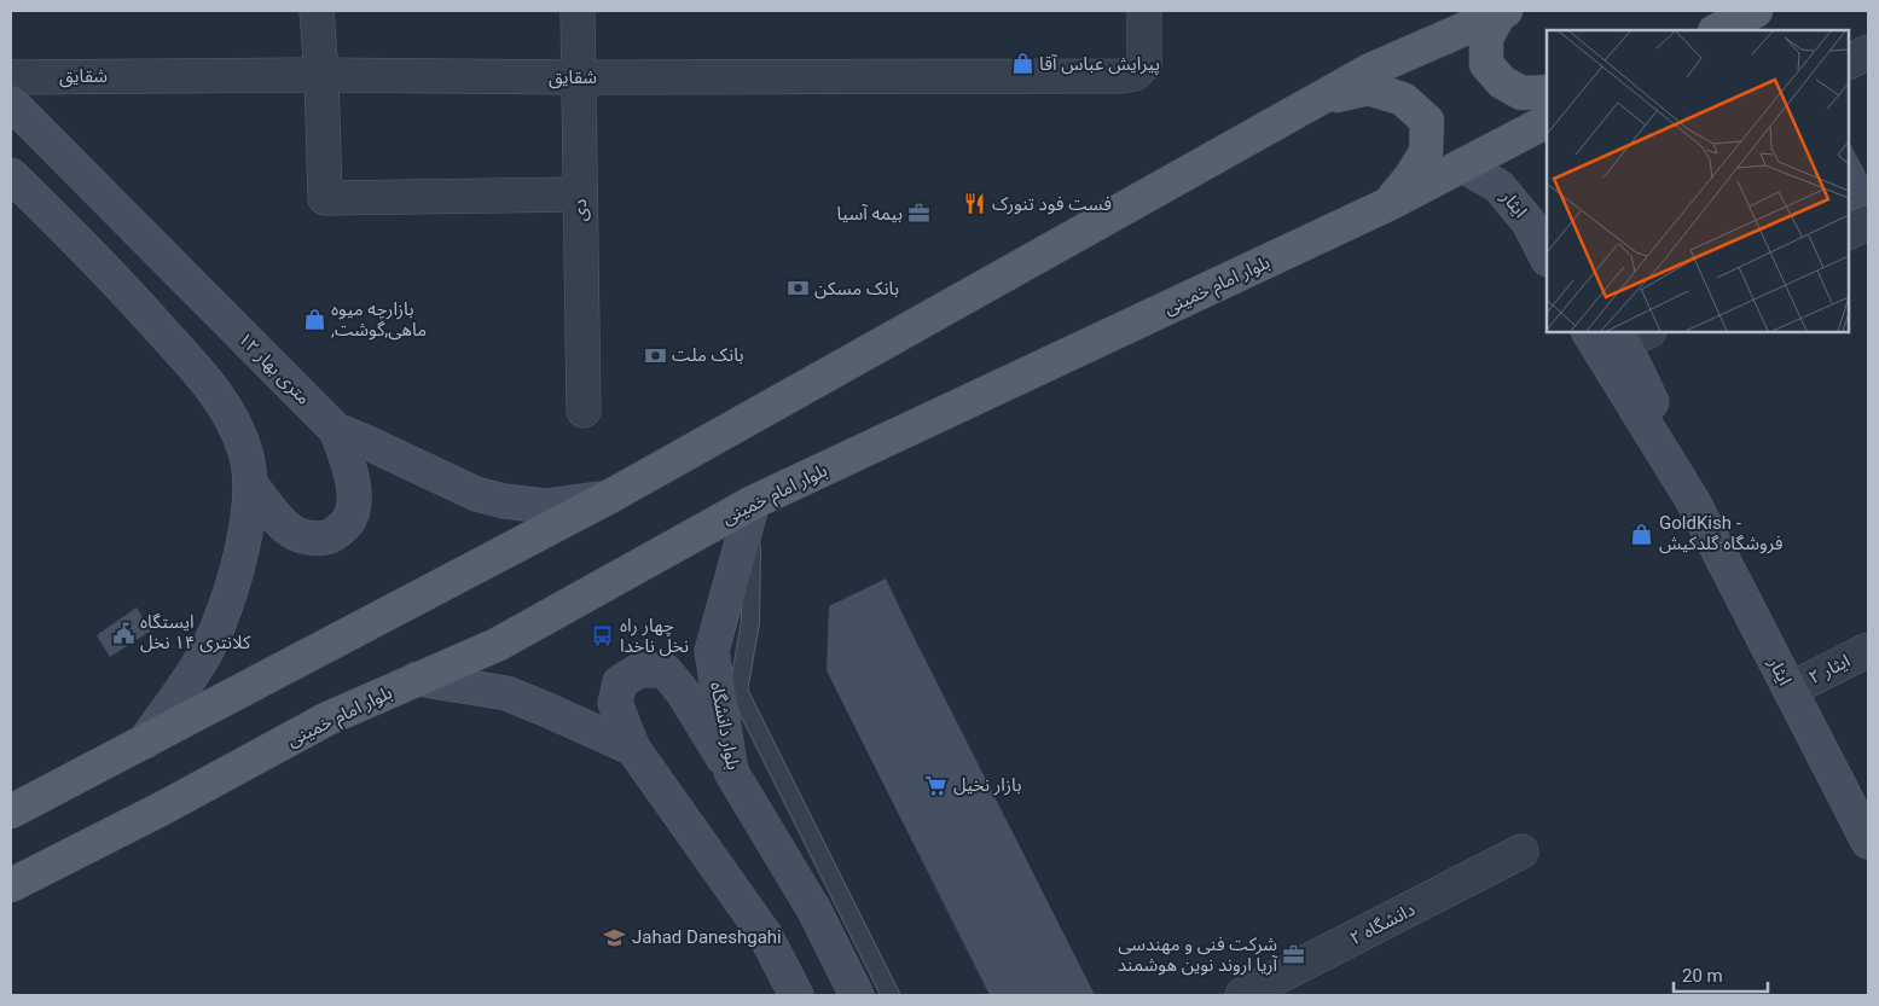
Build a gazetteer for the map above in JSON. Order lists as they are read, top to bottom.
{
  "streets": {
    "main road": ["بلوار امام خمینی"],
    "street": [
      "شقایق",
      "ایثار",
      "دی",
      "۱۲ متری بهار",
      "ایثار ۲",
      "بلوار دانشگاه",
      "دانشگاه ۲"
    ]
  },
  "crossings": [
    ["شقایق", "دی"],
    ["ایثار", "بلوار امام خمینی"],
    ["ایثار", "ایثار ۲"],
    ["بلوار امام خمینی", "بلوار دانشگاه"]
  ],
  "places": {
    "shop": ["پیرایش عباس آقا", "بازارچه میوه ,ماهی,گوشت", "GoldKish - فروشگاه گلدکیش"],
    "restaurant": ["فست فود تنورک"],
    "office": ["بیمه آسیا", "شرکت فنی و مهندسی آریا اروند نوین هوشمند"],
    "bank": ["بانک مسکن", "بانک ملت"],
    "public building": ["ایستگاه کلانتری ۱۴ نخل"],
    "bus stop": ["چهار راه نخل ناخدا"],
    "supermarket": ["بازار نخیل"],
    "school or university": ["Jahad Daneshgahi"]
  },
  "scale_bar": "20 m"
}
